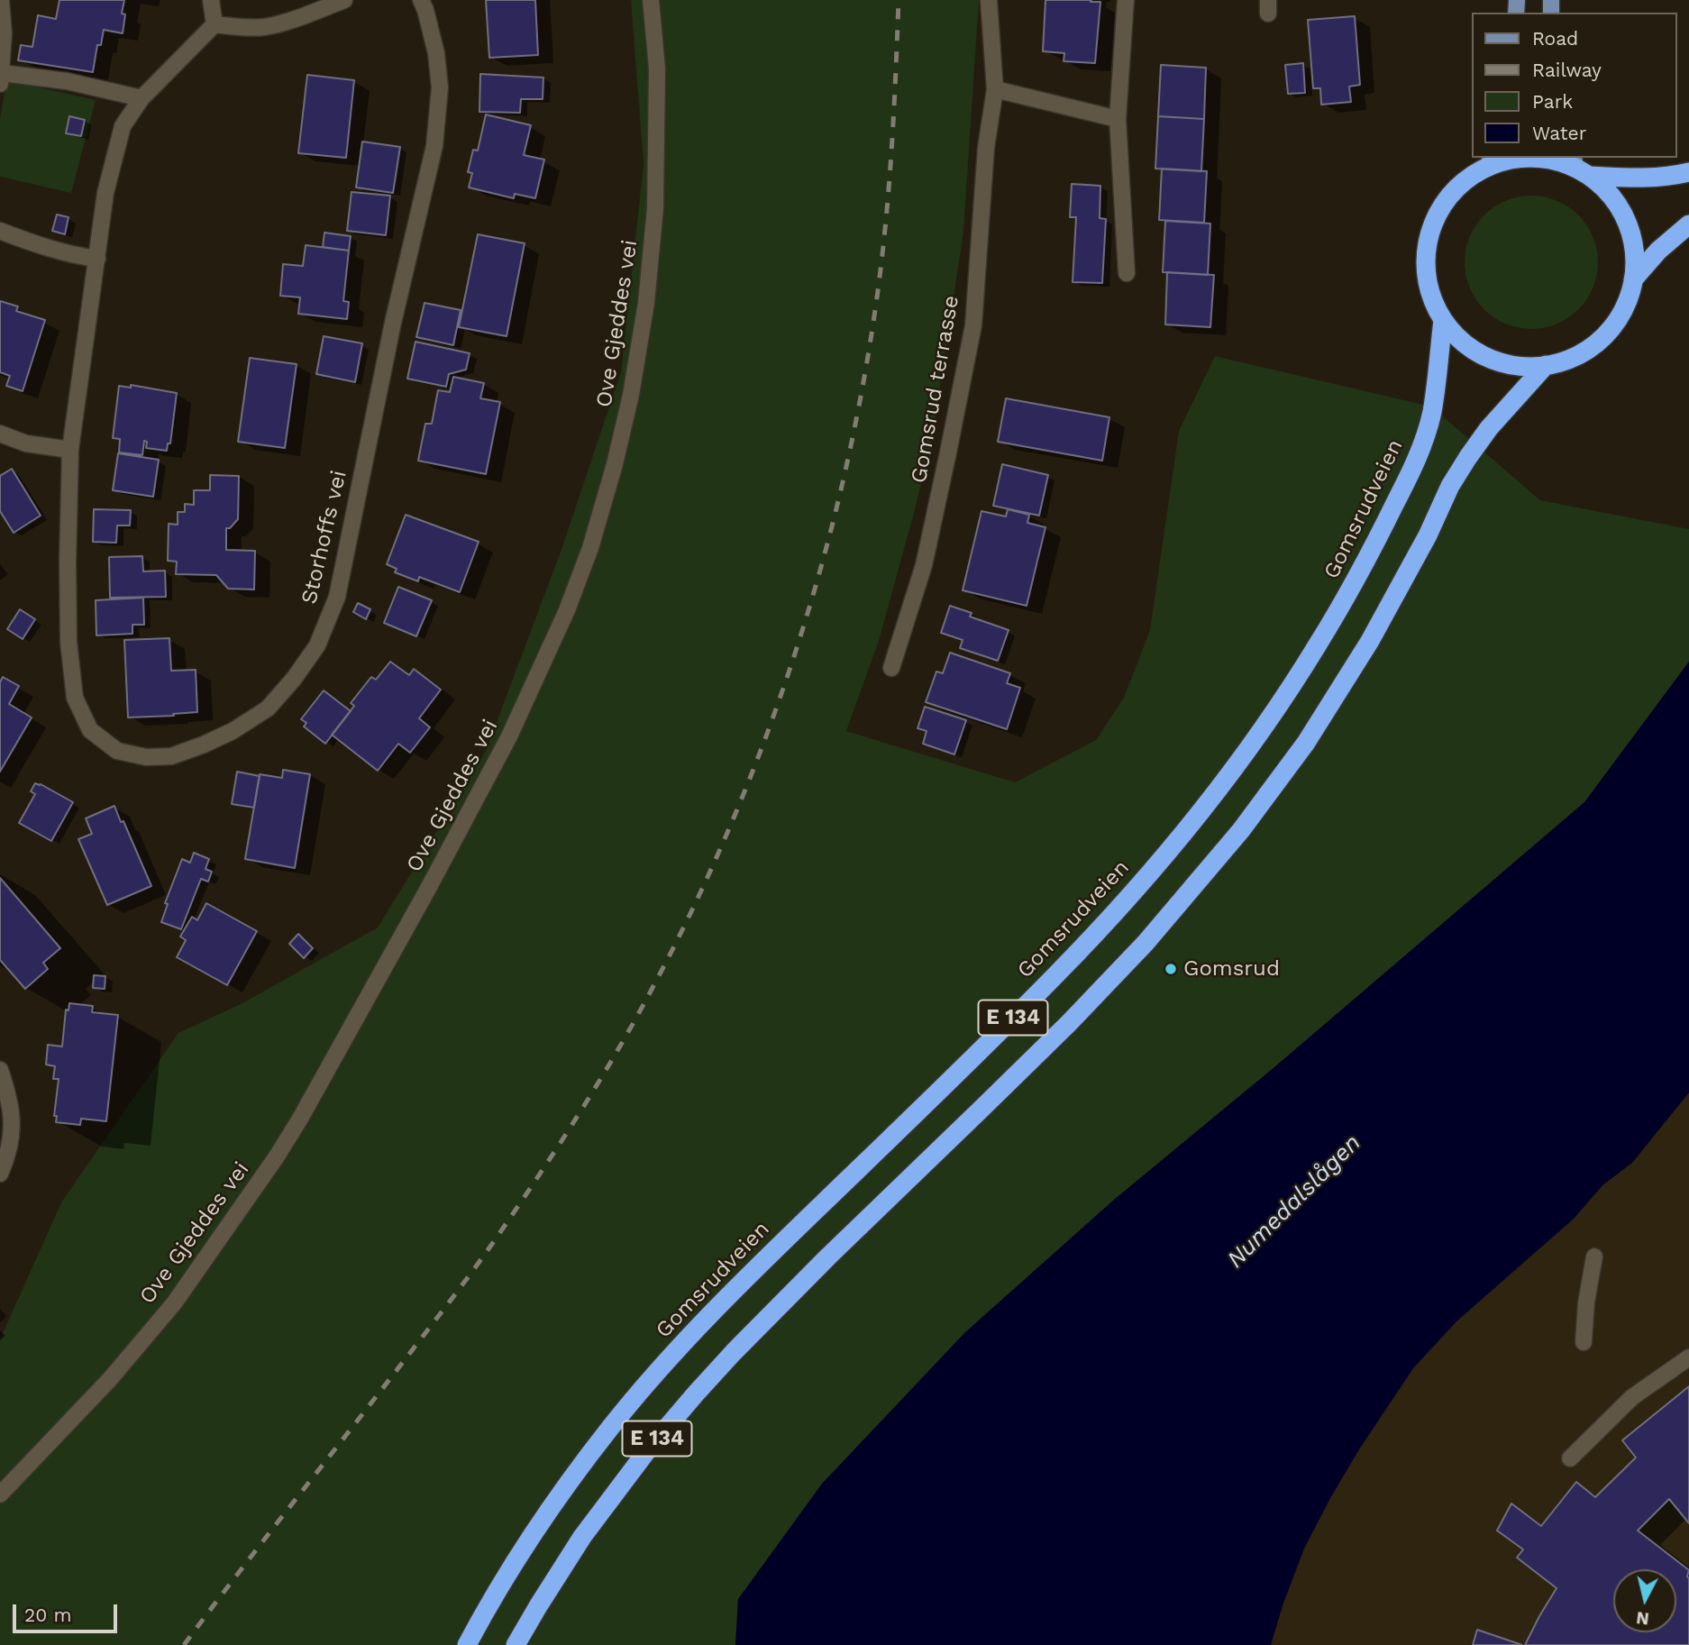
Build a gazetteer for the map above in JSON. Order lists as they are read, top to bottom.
{
  "streets": {
    "highway": ["Gomsrudveien", "E 134"],
    "street": ["Ove Gjeddes vei", "Gomsrud terrasse", "Storhoffs vei"]
  },
  "water": ["Numedalslågen"],
  "places": ["Gomsrud"],
  "legend": [
    "Road",
    "Railway",
    "Park",
    "Water"
  ],
  "scale_bar": "20 m",
  "north": "bottom"
}
